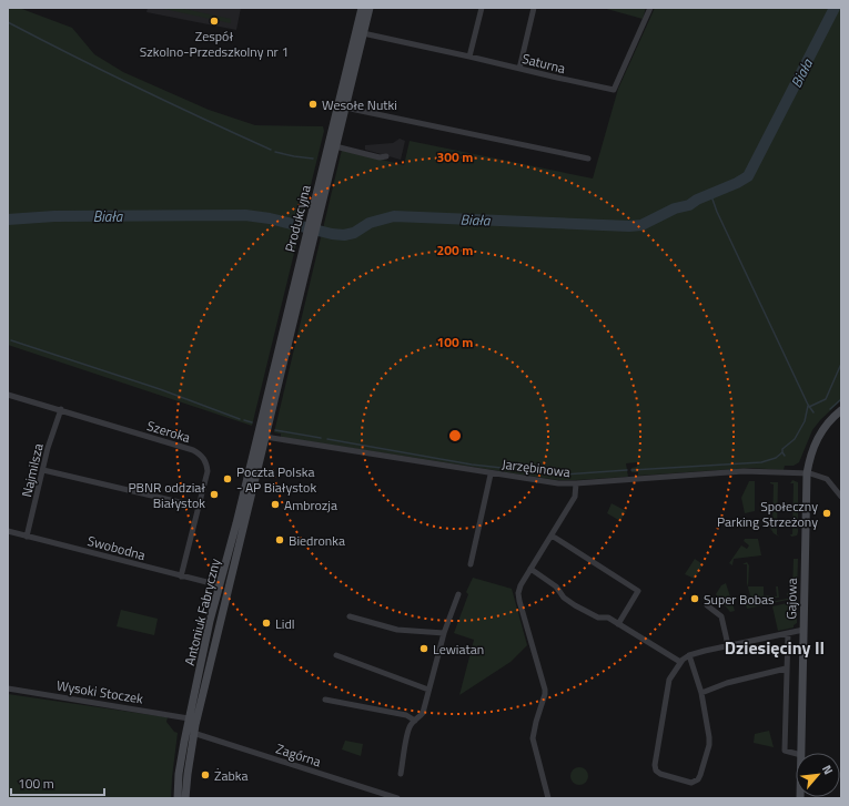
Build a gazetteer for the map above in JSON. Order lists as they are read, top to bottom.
{
  "streets": {
    "main road": ["Produkcyjna", "Gajowa", "Antoniuk Fabryczny"],
    "street": [
      "Saturna",
      "Szeroka",
      "Jarzębinowa",
      "Najmilsza",
      "Swobodna",
      "Wysoki Stoczek",
      "Zagórna"
    ]
  },
  "crossings": [
    ["Saturna", "Produkcyjna"],
    ["Produkcyjna", "Jarzębinowa"],
    ["Produkcyjna", "Antoniuk Fabryczny"],
    ["Szeroka", "Najmilsza"],
    ["Szeroka", "Swobodna"],
    ["Jarzębinowa", "Gajowa"],
    ["Jarzębinowa", "Antoniuk Fabryczny"],
    ["Najmilsza", "Swobodna"],
    ["Swobodna", "Antoniuk Fabryczny"],
    ["Antoniuk Fabryczny", "Wysoki Stoczek"],
    ["Antoniuk Fabryczny", "Zagórna"]
  ],
  "districts": ["Dziesięciny II"],
  "water": ["Biała"],
  "places": [
    "Zespół Szkolno-Przedszkolny nr 1",
    "Wesołe Nutki",
    "Poczta Polska - AP Białystok",
    "PBNR oddział Białystok",
    "Ambrozja",
    "Społeczny Parking Strzeżony",
    "Biedronka",
    "Super Bobas",
    "Lidl",
    "Lewiatan",
    "Żabka"
  ],
  "scale_bar": "100 m",
  "north": "top right",
  "rings": ["300 m", "200 m", "100 m"]
}
